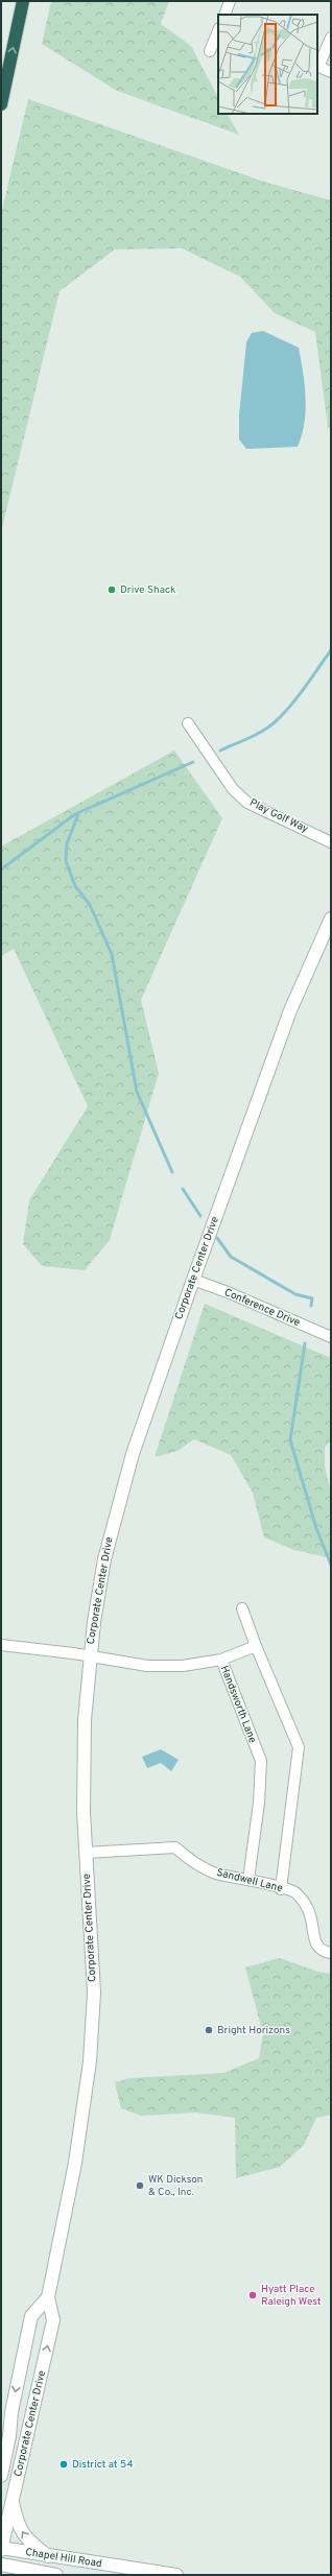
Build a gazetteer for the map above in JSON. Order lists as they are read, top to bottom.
{
  "streets": {
    "street": [
      "Play Golf Way",
      "Corporate Center Drive",
      "Conference Drive",
      "Handsworth Lane",
      "Sandwell Lane",
      "Chapel Hill Road"
    ]
  },
  "crossings": [
    ["Corporate Center Drive", "Conference Drive"],
    ["Corporate Center Drive", "Handsworth Lane"],
    ["Corporate Center Drive", "Sandwell Lane"],
    ["Corporate Center Drive", "Chapel Hill Road"],
    ["Handsworth Lane", "Sandwell Lane"]
  ],
  "places": [
    "Drive Shack",
    "Bright Horizons",
    "WK Dickson & Co., Inc.",
    "Hyatt Place Raleigh West",
    "District at 54"
  ]
}
